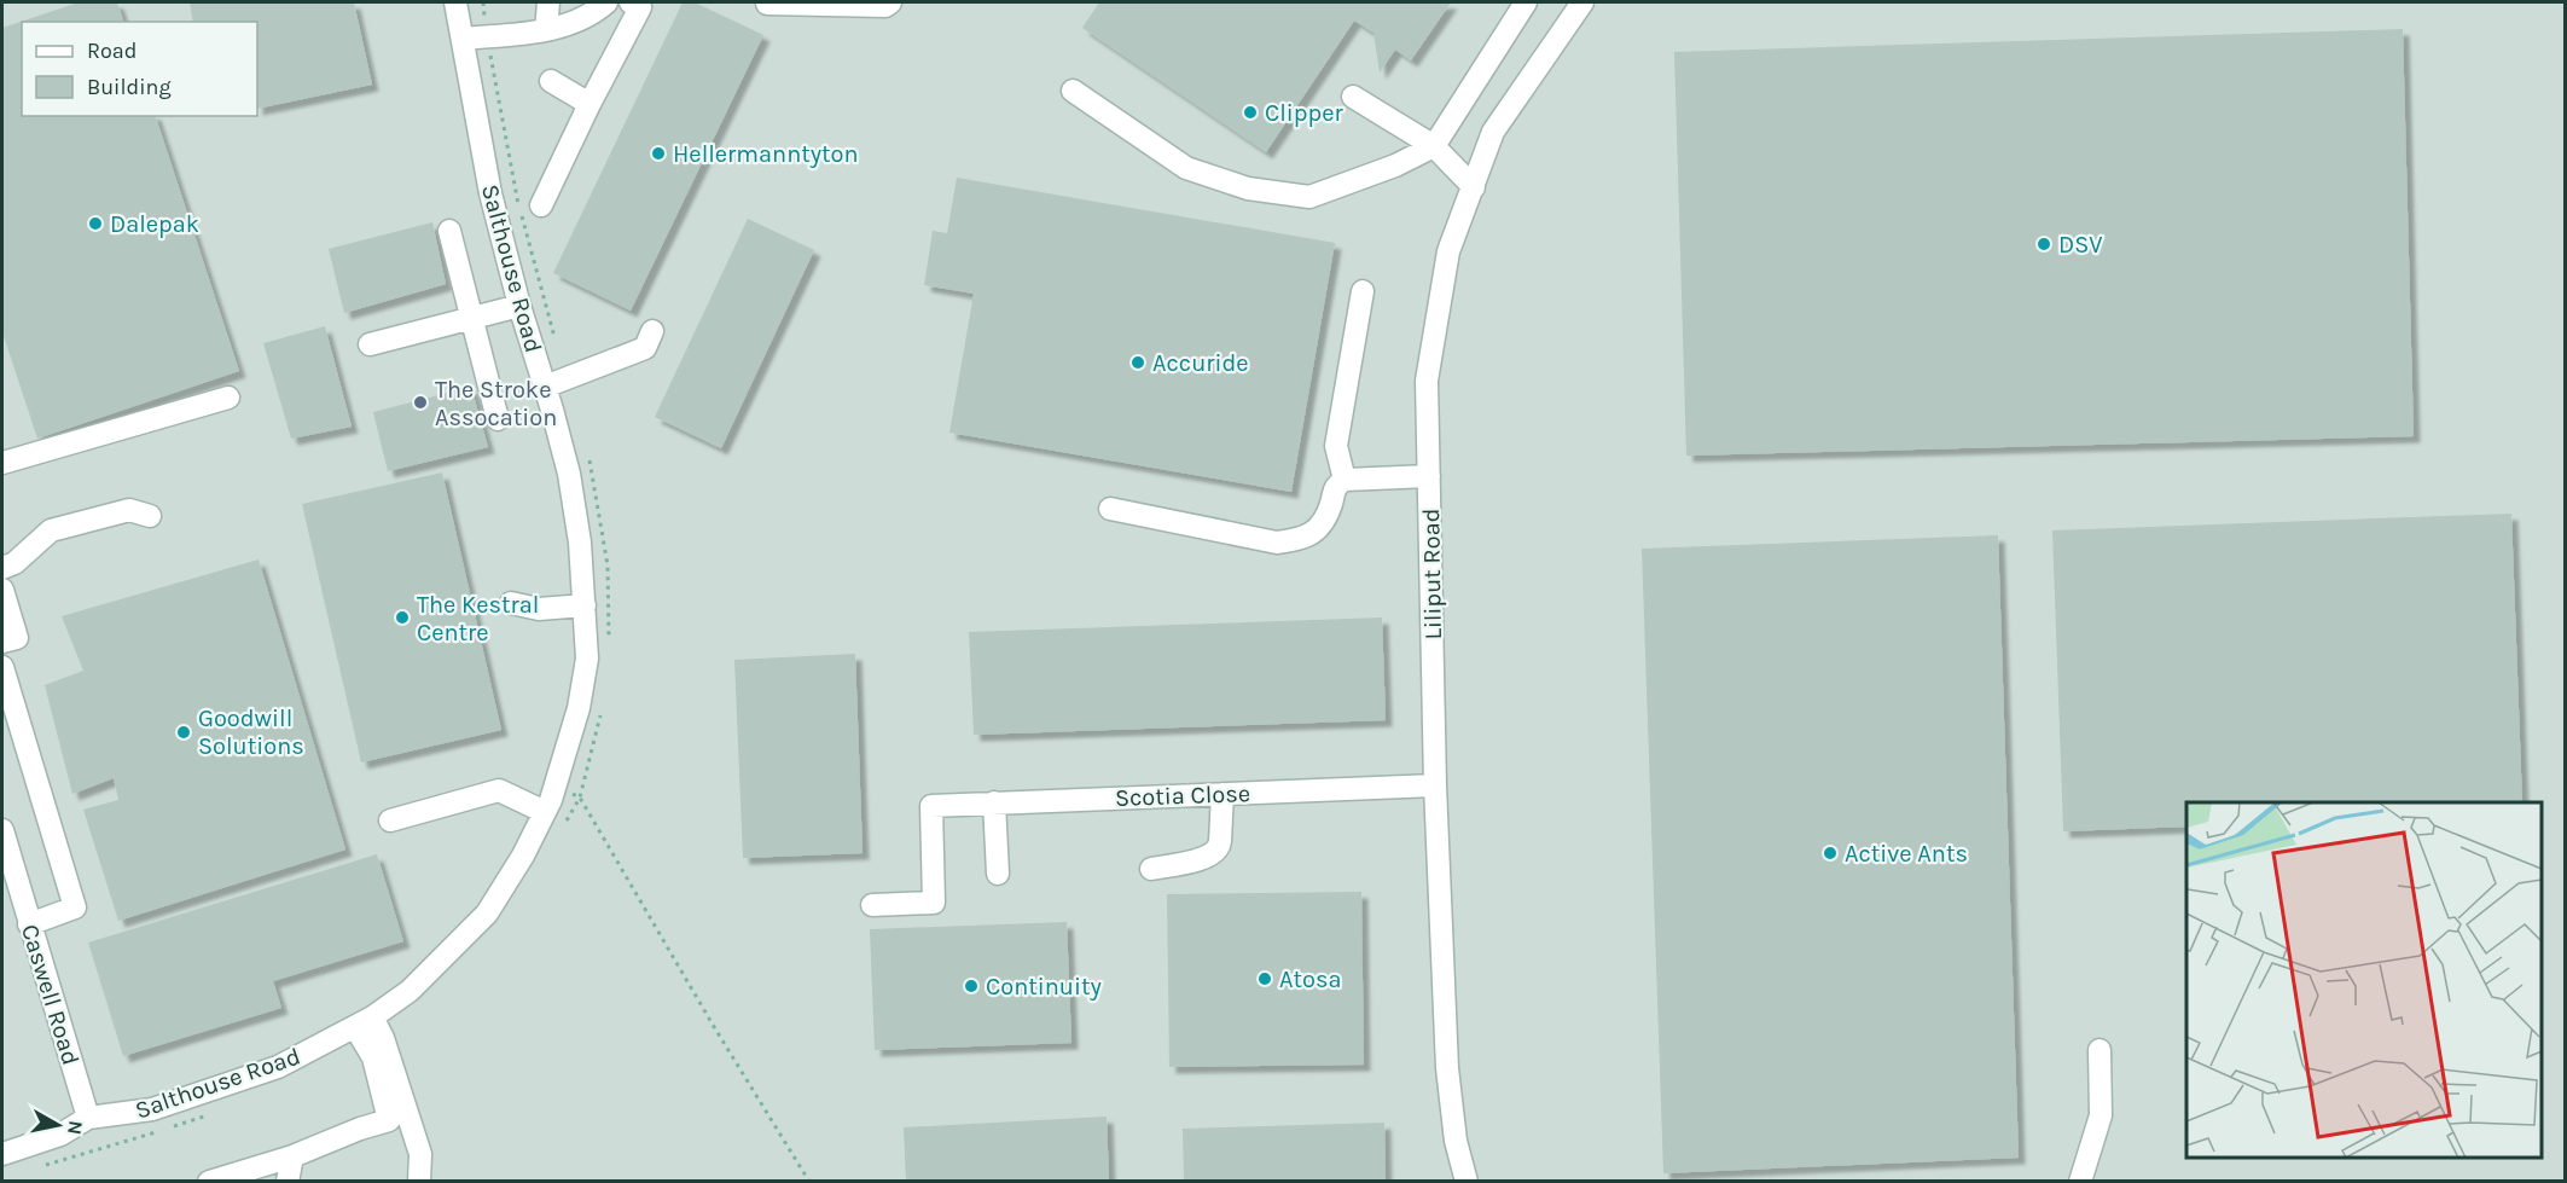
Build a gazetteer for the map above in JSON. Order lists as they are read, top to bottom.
{
  "streets": {
    "street": [
      "Salthouse Road",
      "Liliput Road",
      "Scotia Close",
      "Caswell Road"
    ]
  },
  "crossings": [
    ["Salthouse Road", "Caswell Road"],
    ["Liliput Road", "Scotia Close"]
  ],
  "places": [
    "Clipper",
    "Hellermanntyton",
    "Dalepak",
    "DSV",
    "Accuride",
    "The Stroke Assocation",
    "The Kestral Centre",
    "Goodwill Solutions",
    "Active Ants",
    "Atosa",
    "Continuity"
  ],
  "legend": ["Road", "Building"],
  "north": "right"
}
